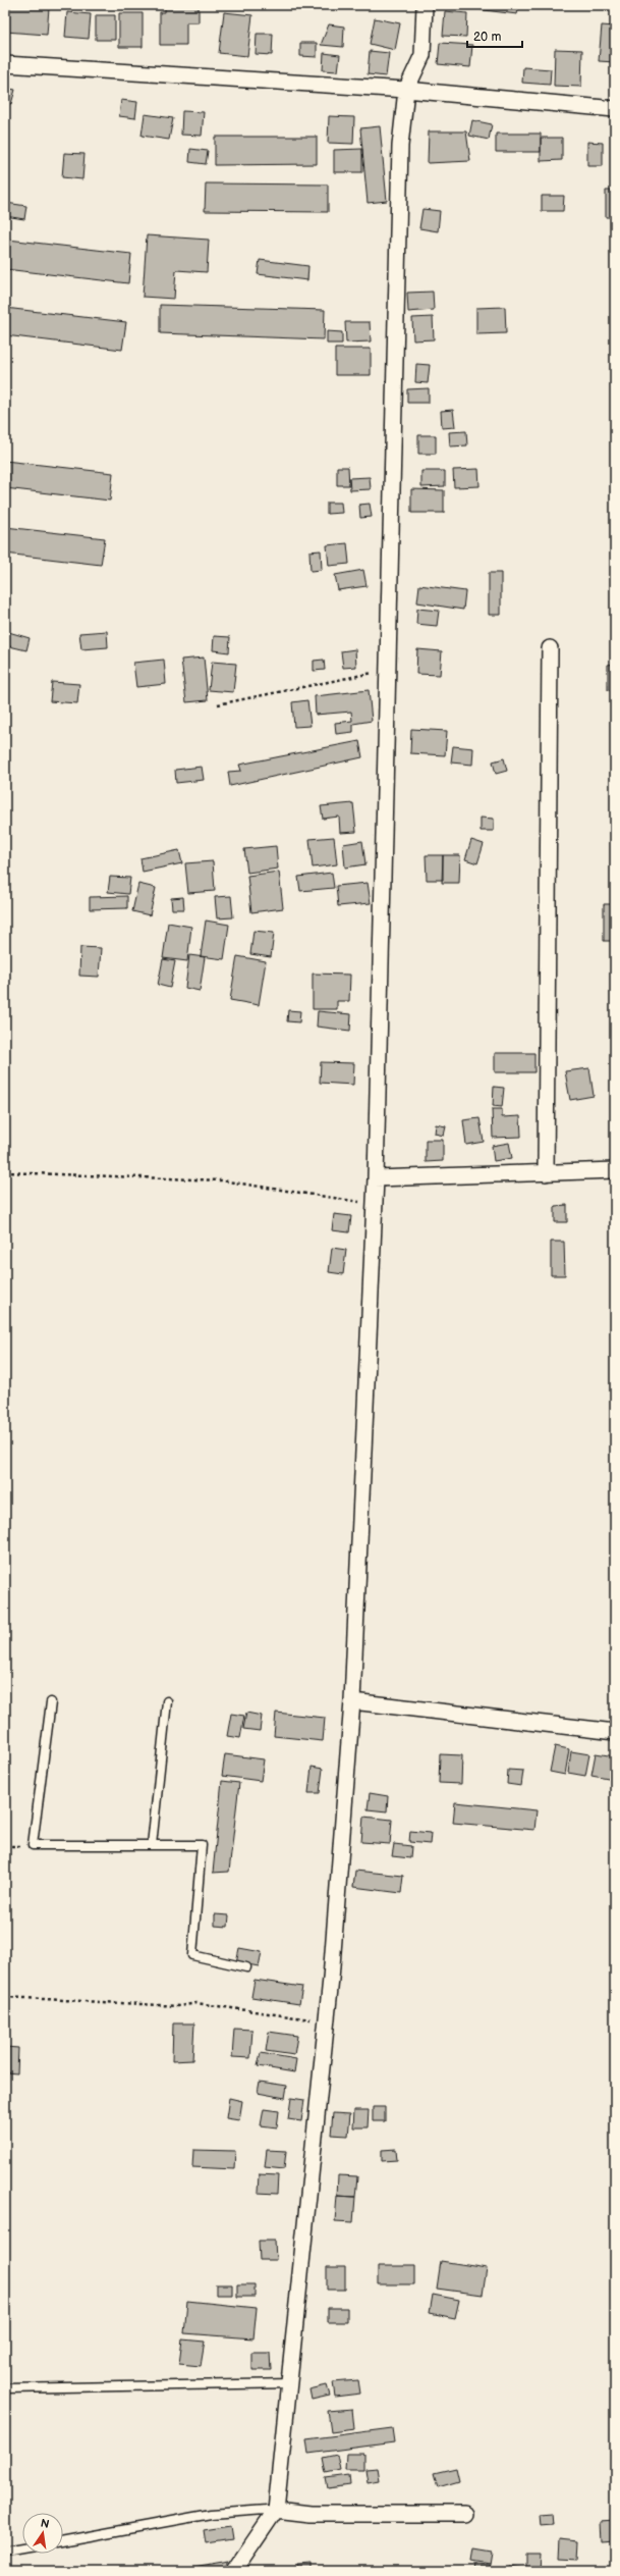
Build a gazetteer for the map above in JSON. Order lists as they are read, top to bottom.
{
  "scale_bar": "20 m",
  "north": "top"
}
